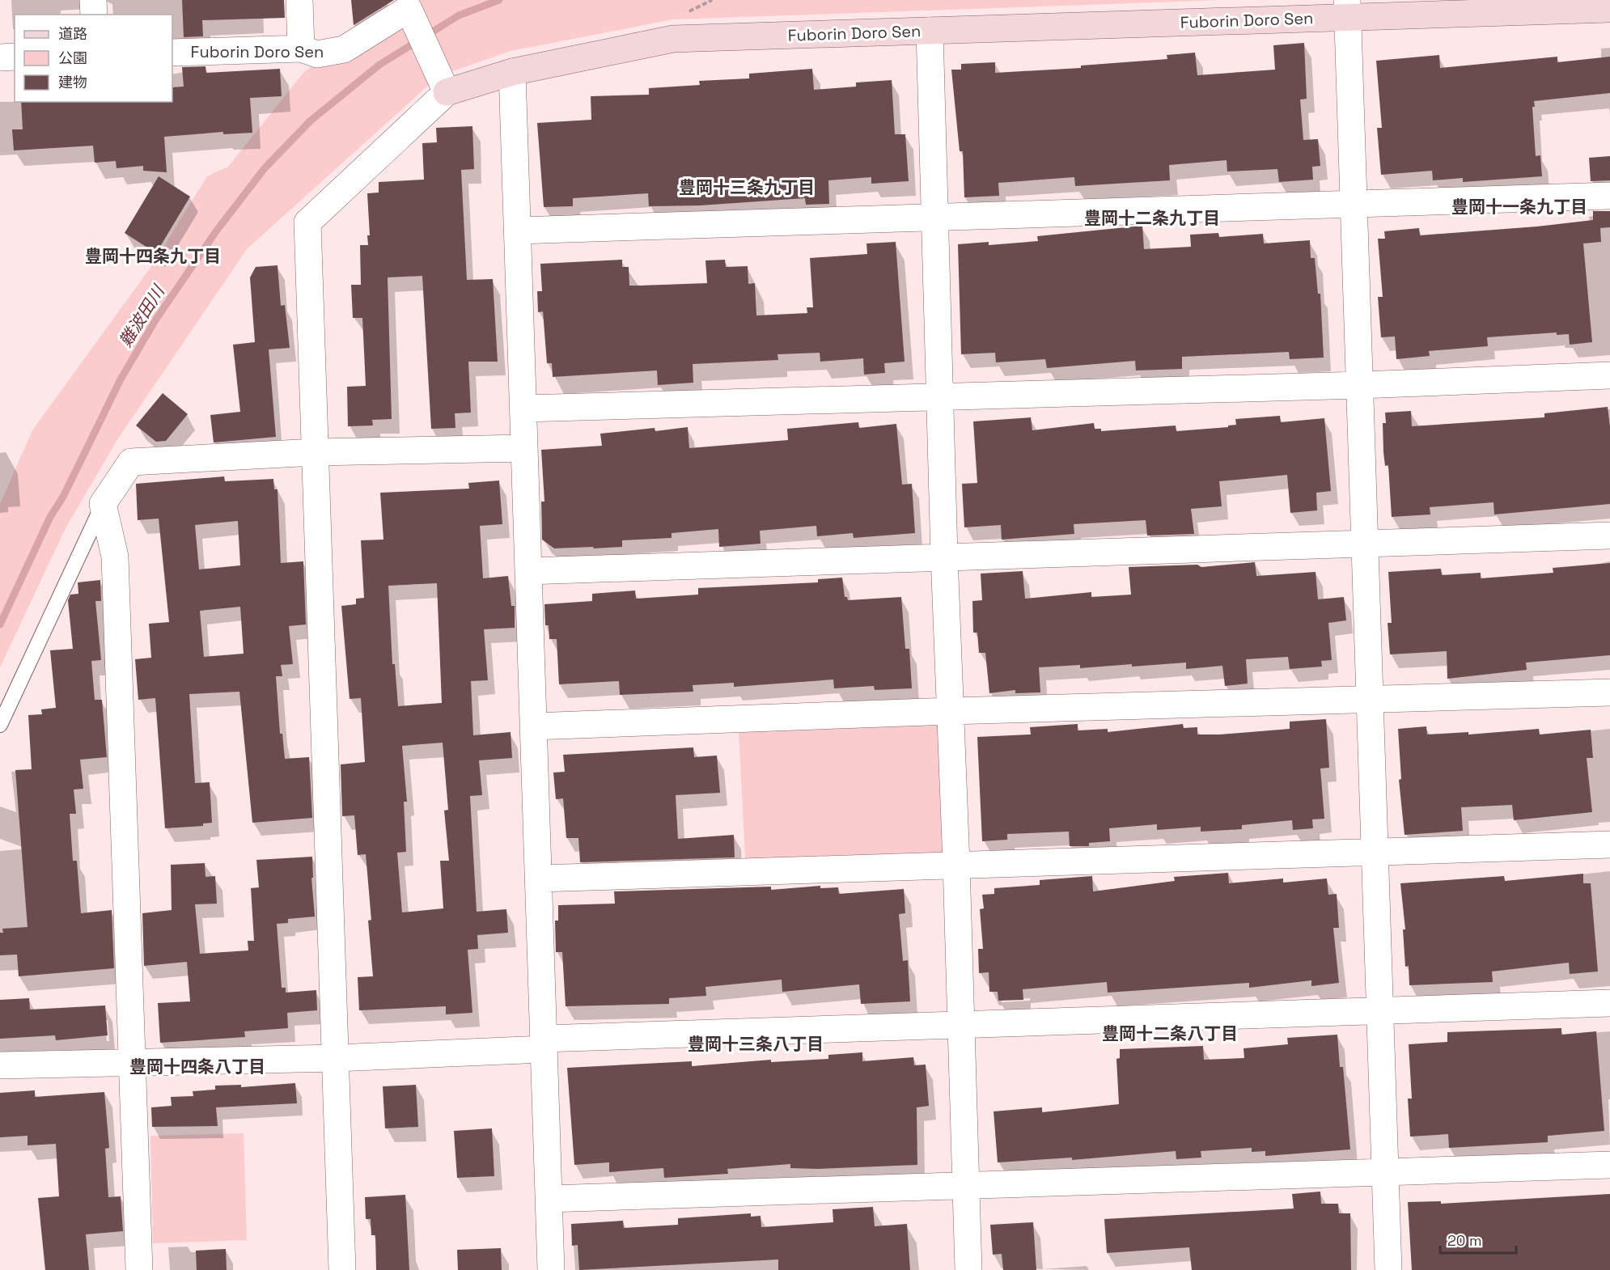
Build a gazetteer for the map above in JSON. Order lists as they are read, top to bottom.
{
  "streets": {
    "street": ["Fuborin Doro Sen"]
  },
  "districts": [
    "豊岡十三条九丁目",
    "豊岡十一条九丁目",
    "豊岡十二条九丁目",
    "豊岡十四条九丁目",
    "豊岡十二条八丁目",
    "豊岡十三条八丁目",
    "豊岡十四条八丁目"
  ],
  "water": ["難波田川"],
  "legend": ["道路", "公園", "建物"],
  "scale_bar": "20 m"
}
